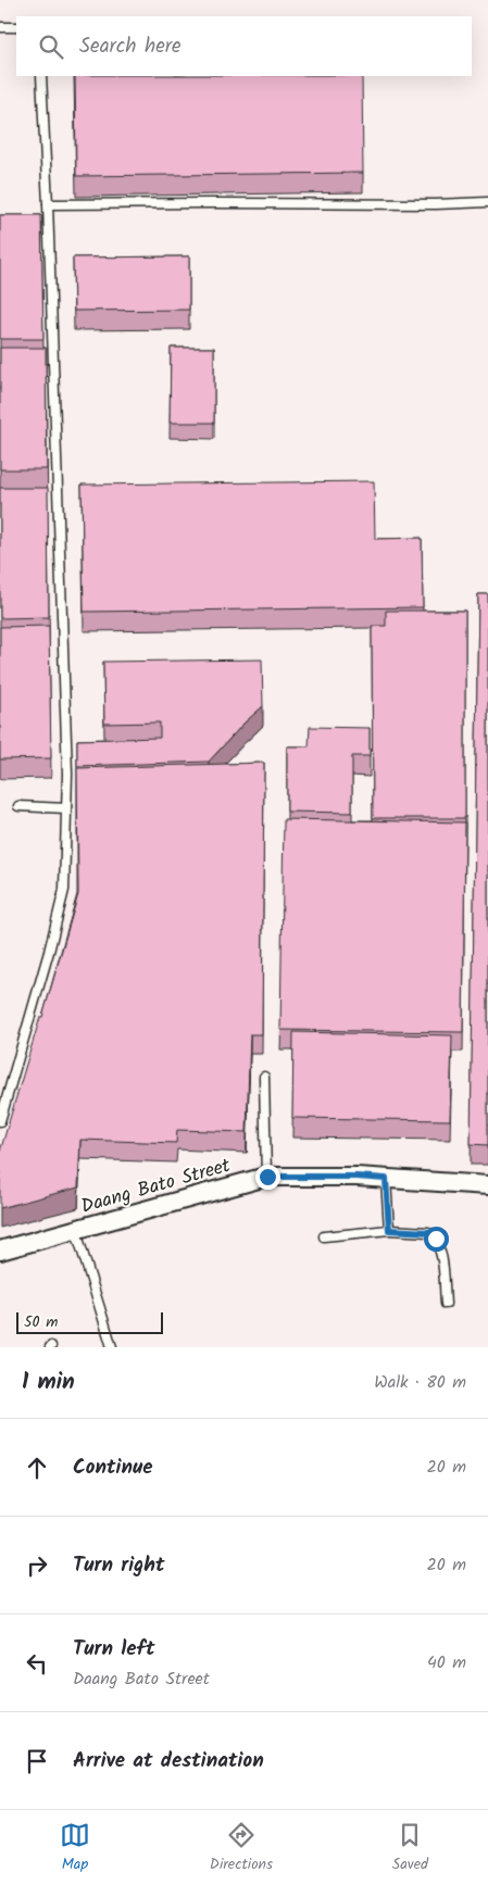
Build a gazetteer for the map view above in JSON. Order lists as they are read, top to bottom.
{
  "streets": {
    "street": ["Daang Bato Street"]
  },
  "scale_bar": "50 m",
  "page": {
    "search": "Search here",
    "scale": "50 m",
    "heading": ["1 min", "Walk · 80 m"],
    "list": [
      ["Continue", "20 m"],
      ["Turn right", "20 m"],
      ["Turn left", "Daang Bato Street", "40 m"],
      "Arrive at destination"
    ],
    "nav": ["Map", "Directions", "Saved"]
  }
}
